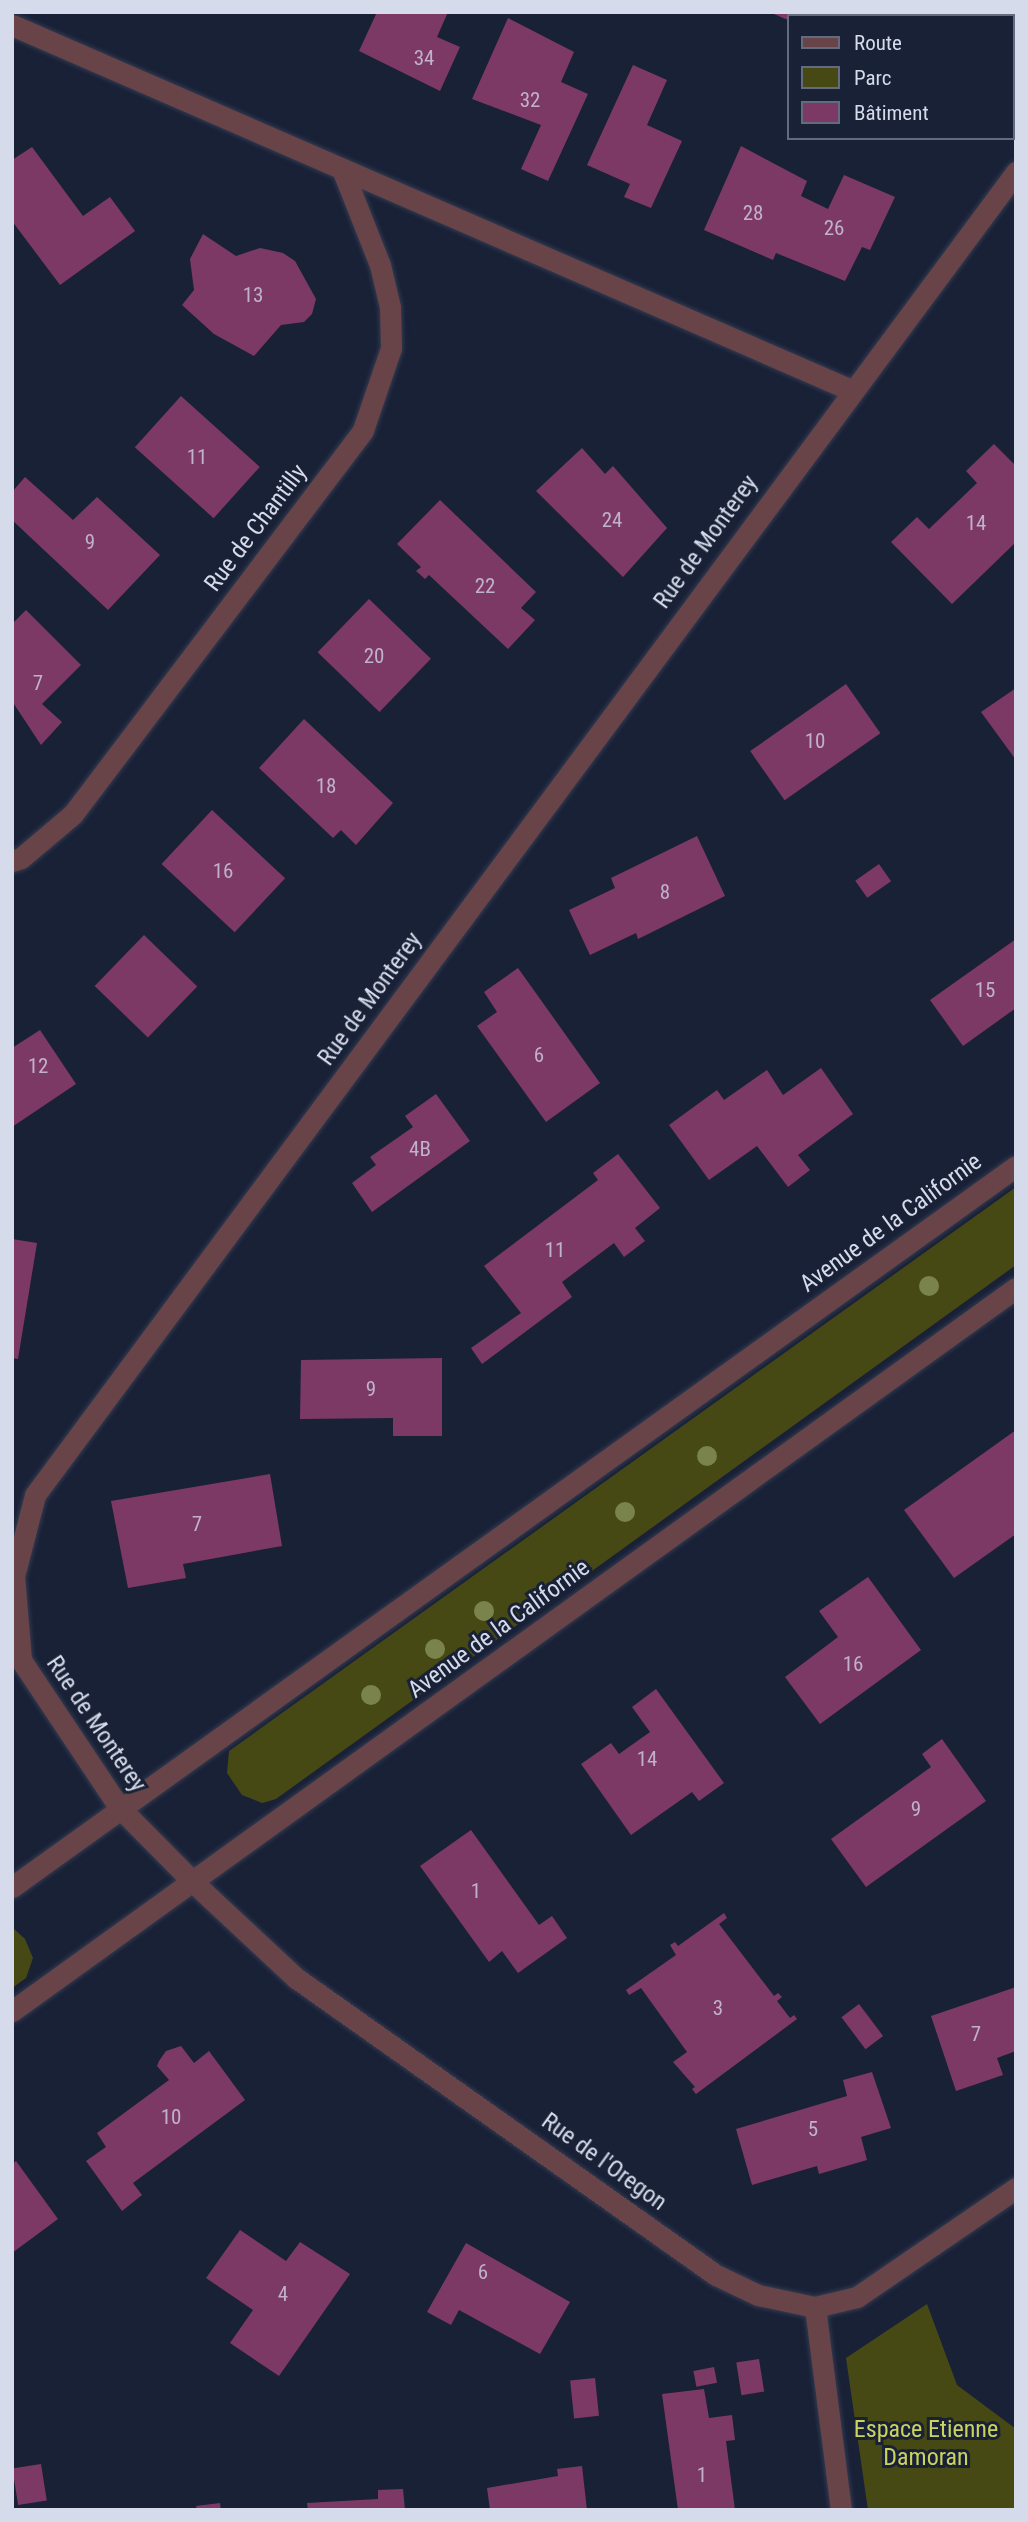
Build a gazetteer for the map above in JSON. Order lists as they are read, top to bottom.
{
  "streets": {
    "street": [
      "Rue de Chantilly",
      "Rue de Monterey",
      "Avenue de la Californie",
      "Rue de l'Oregon"
    ]
  },
  "crossings": [
    ["Rue de Monterey", "Avenue de la Californie"],
    ["Rue de Monterey", "Rue de l'Oregon"],
    ["Avenue de la Californie", "Rue de l'Oregon"]
  ],
  "parks": ["Espace Etienne Damoran"],
  "house_numbers": [
    "34",
    "32",
    "28",
    "26",
    "13",
    "11",
    "24",
    "14",
    "9",
    "22",
    "20",
    "7",
    "10",
    "18",
    "16",
    "8",
    "15",
    "6",
    "12",
    "4B",
    "11",
    "9",
    "7",
    "16",
    "14",
    "9",
    "1",
    "3",
    "7",
    "10",
    "5",
    "6",
    "4",
    "1"
  ],
  "legend": ["Route", "Parc", "Bâtiment"]
}
